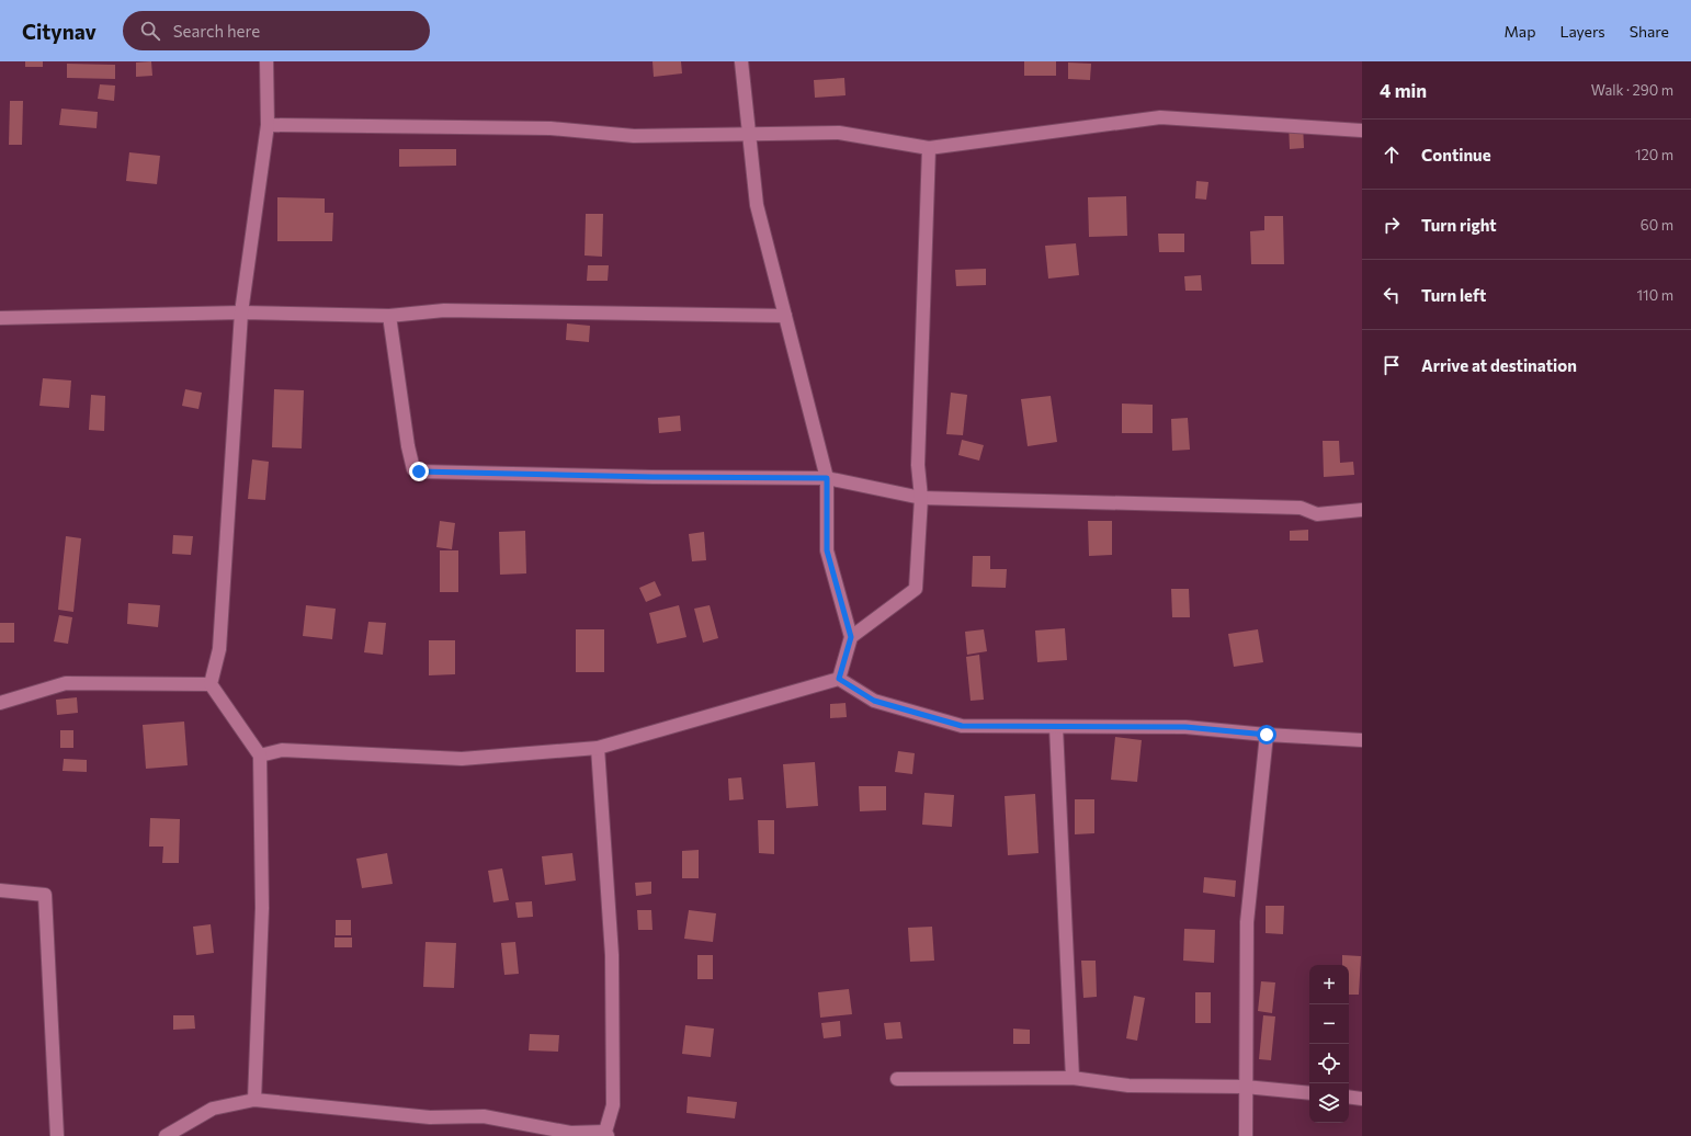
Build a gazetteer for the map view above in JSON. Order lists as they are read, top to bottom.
{
  "page": {
    "header": "Citynav",
    "search": "Search here",
    "nav": ["Map", "Layers", "Share"],
    "heading": ["4 min", "Walk · 290 m"],
    "list": [
      ["Continue", "120 m"],
      ["Turn right", "60 m"],
      ["Turn left", "110 m"],
      "Arrive at destination"
    ],
    "map_buttons": ["+", "−"]
  }
}
